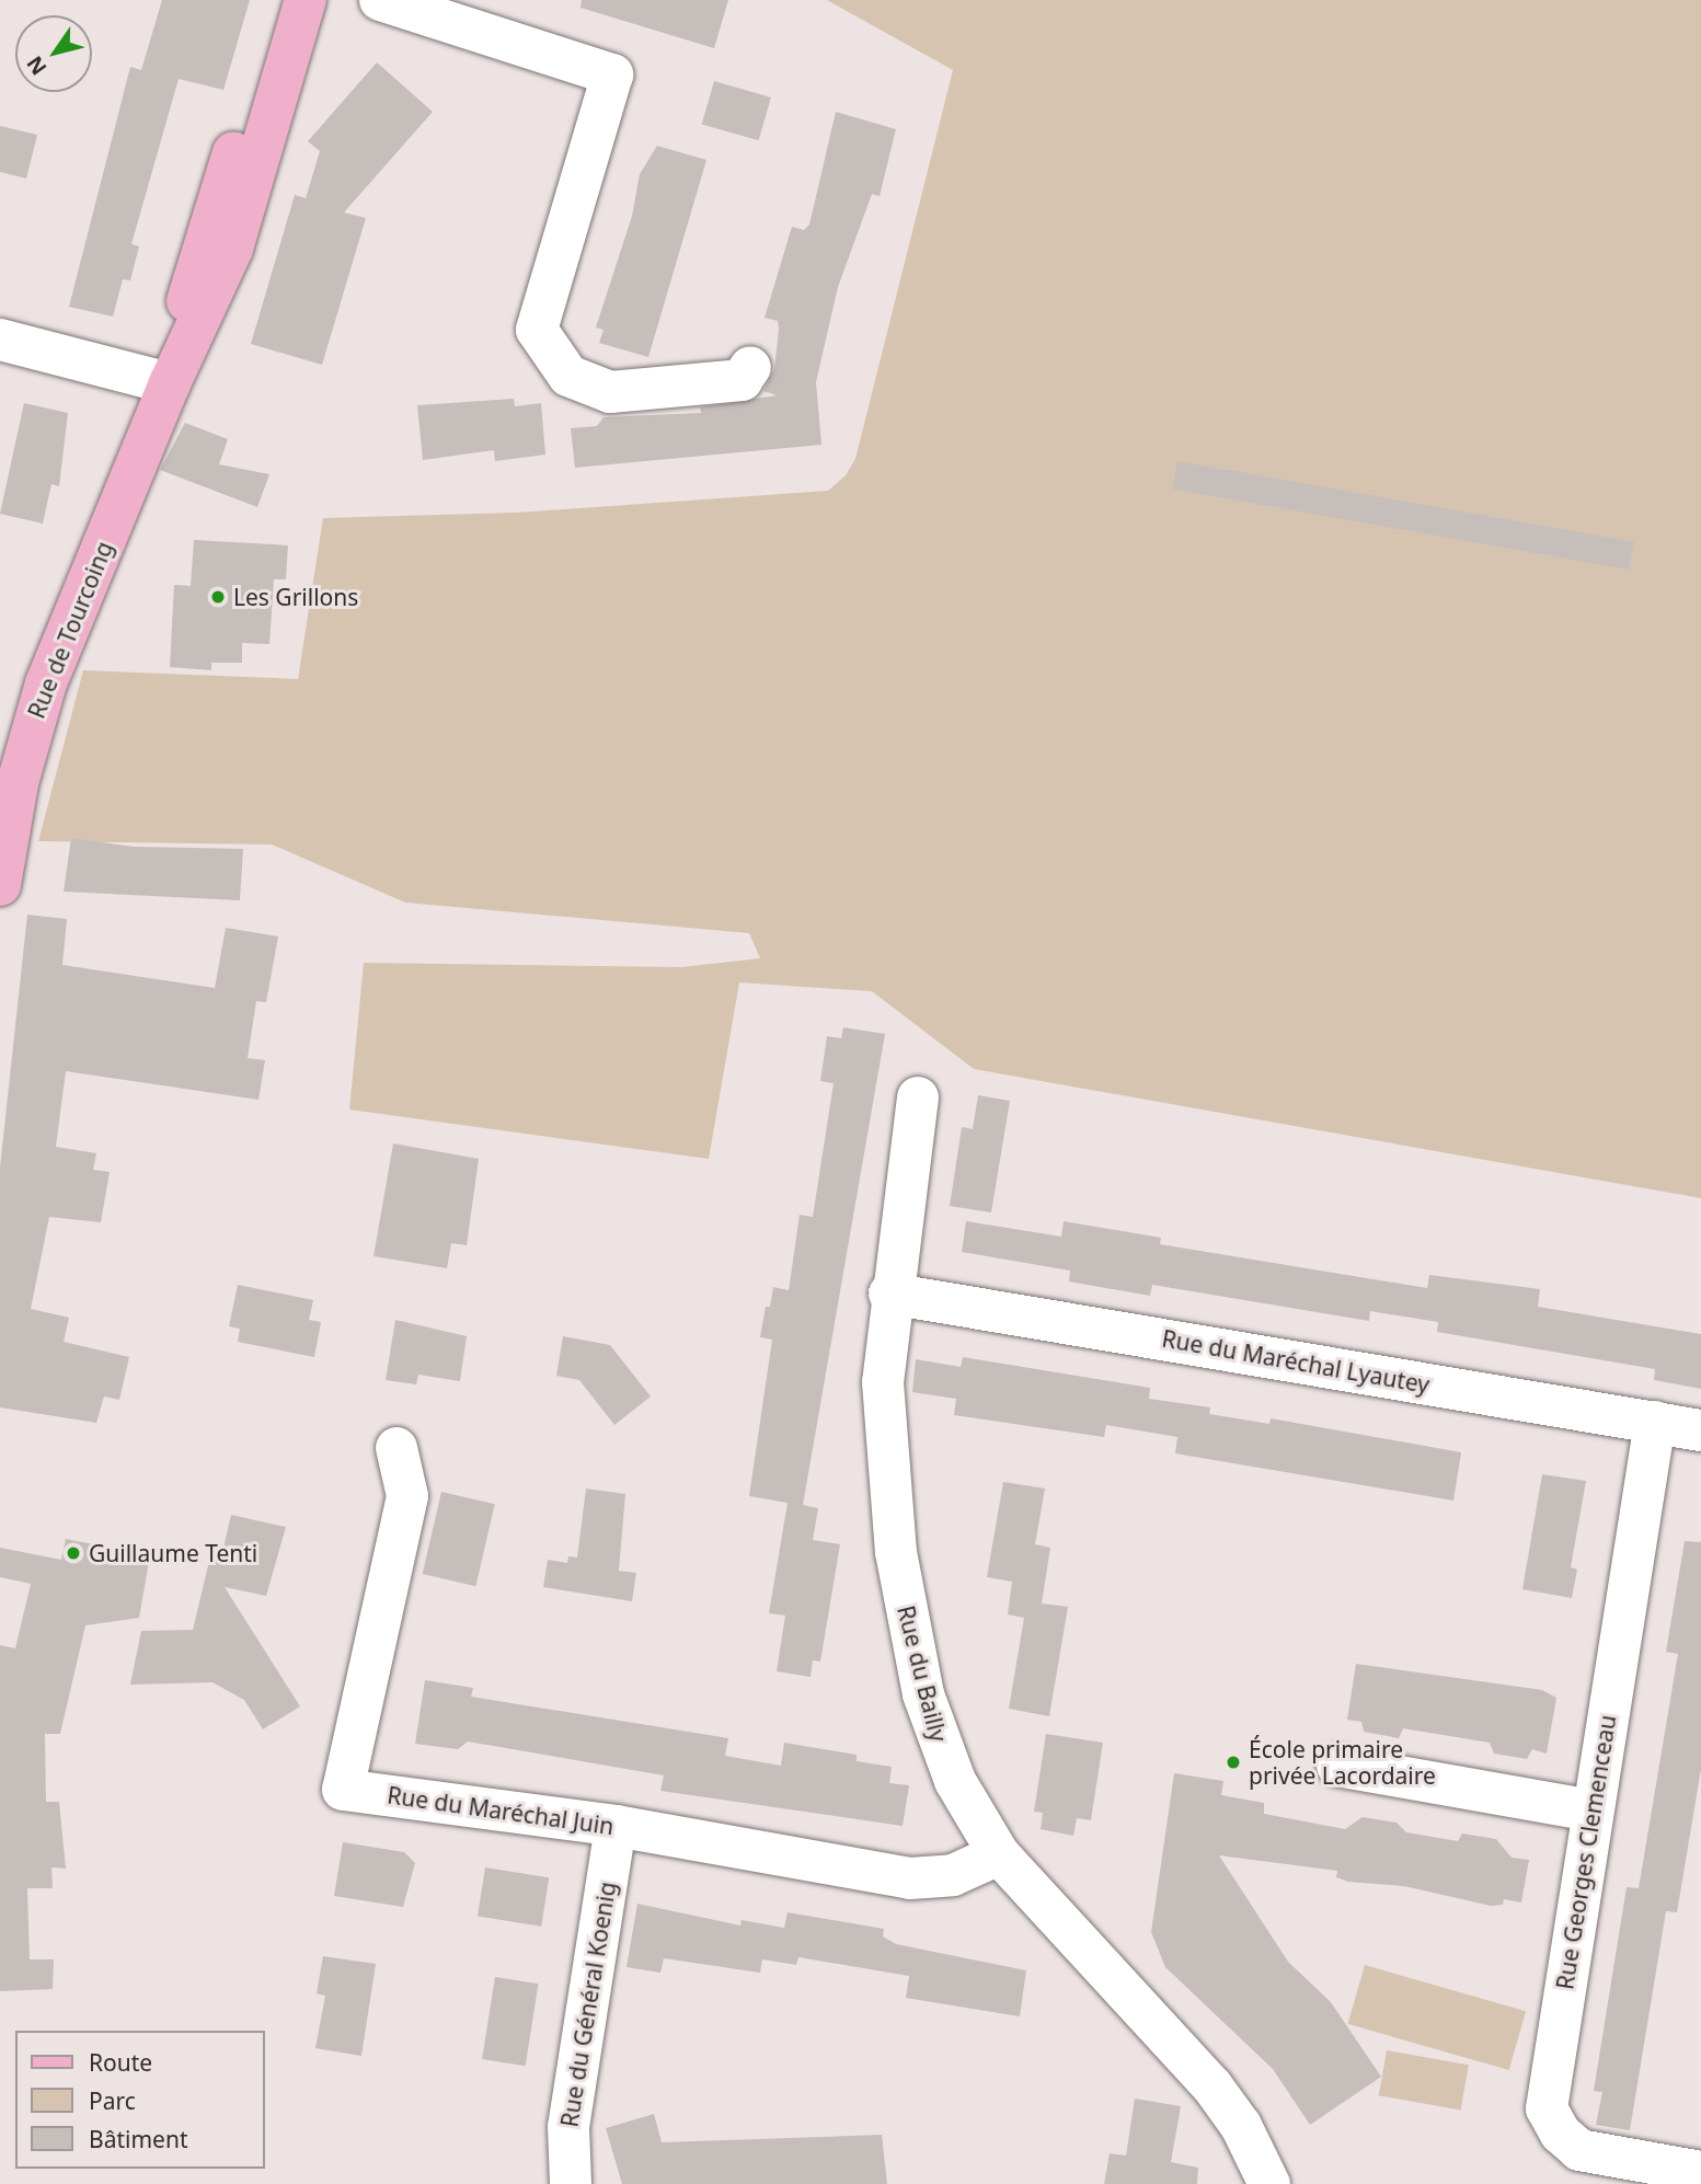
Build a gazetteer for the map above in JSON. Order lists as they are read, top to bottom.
{
  "streets": {
    "main road": ["Rue de Tourcoing"],
    "street": [
      "Rue du Maréchal Lyautey",
      "Rue du Bailly",
      "Rue du Maréchal Juin",
      "Rue Georges Clemenceau",
      "Rue du Général Koenig"
    ]
  },
  "crossings": [
    ["Rue du Maréchal Lyautey", "Rue du Bailly"],
    ["Rue du Maréchal Lyautey", "Rue Georges Clemenceau"],
    ["Rue du Bailly", "Rue du Maréchal Juin"],
    ["Rue du Maréchal Juin", "Rue du Général Koenig"]
  ],
  "places": ["Les Grillons", "Guillaume Tenti", "École primaire privée Lacordaire"],
  "legend": ["Route", "Parc", "Bâtiment"],
  "north": "bottom left"
}
